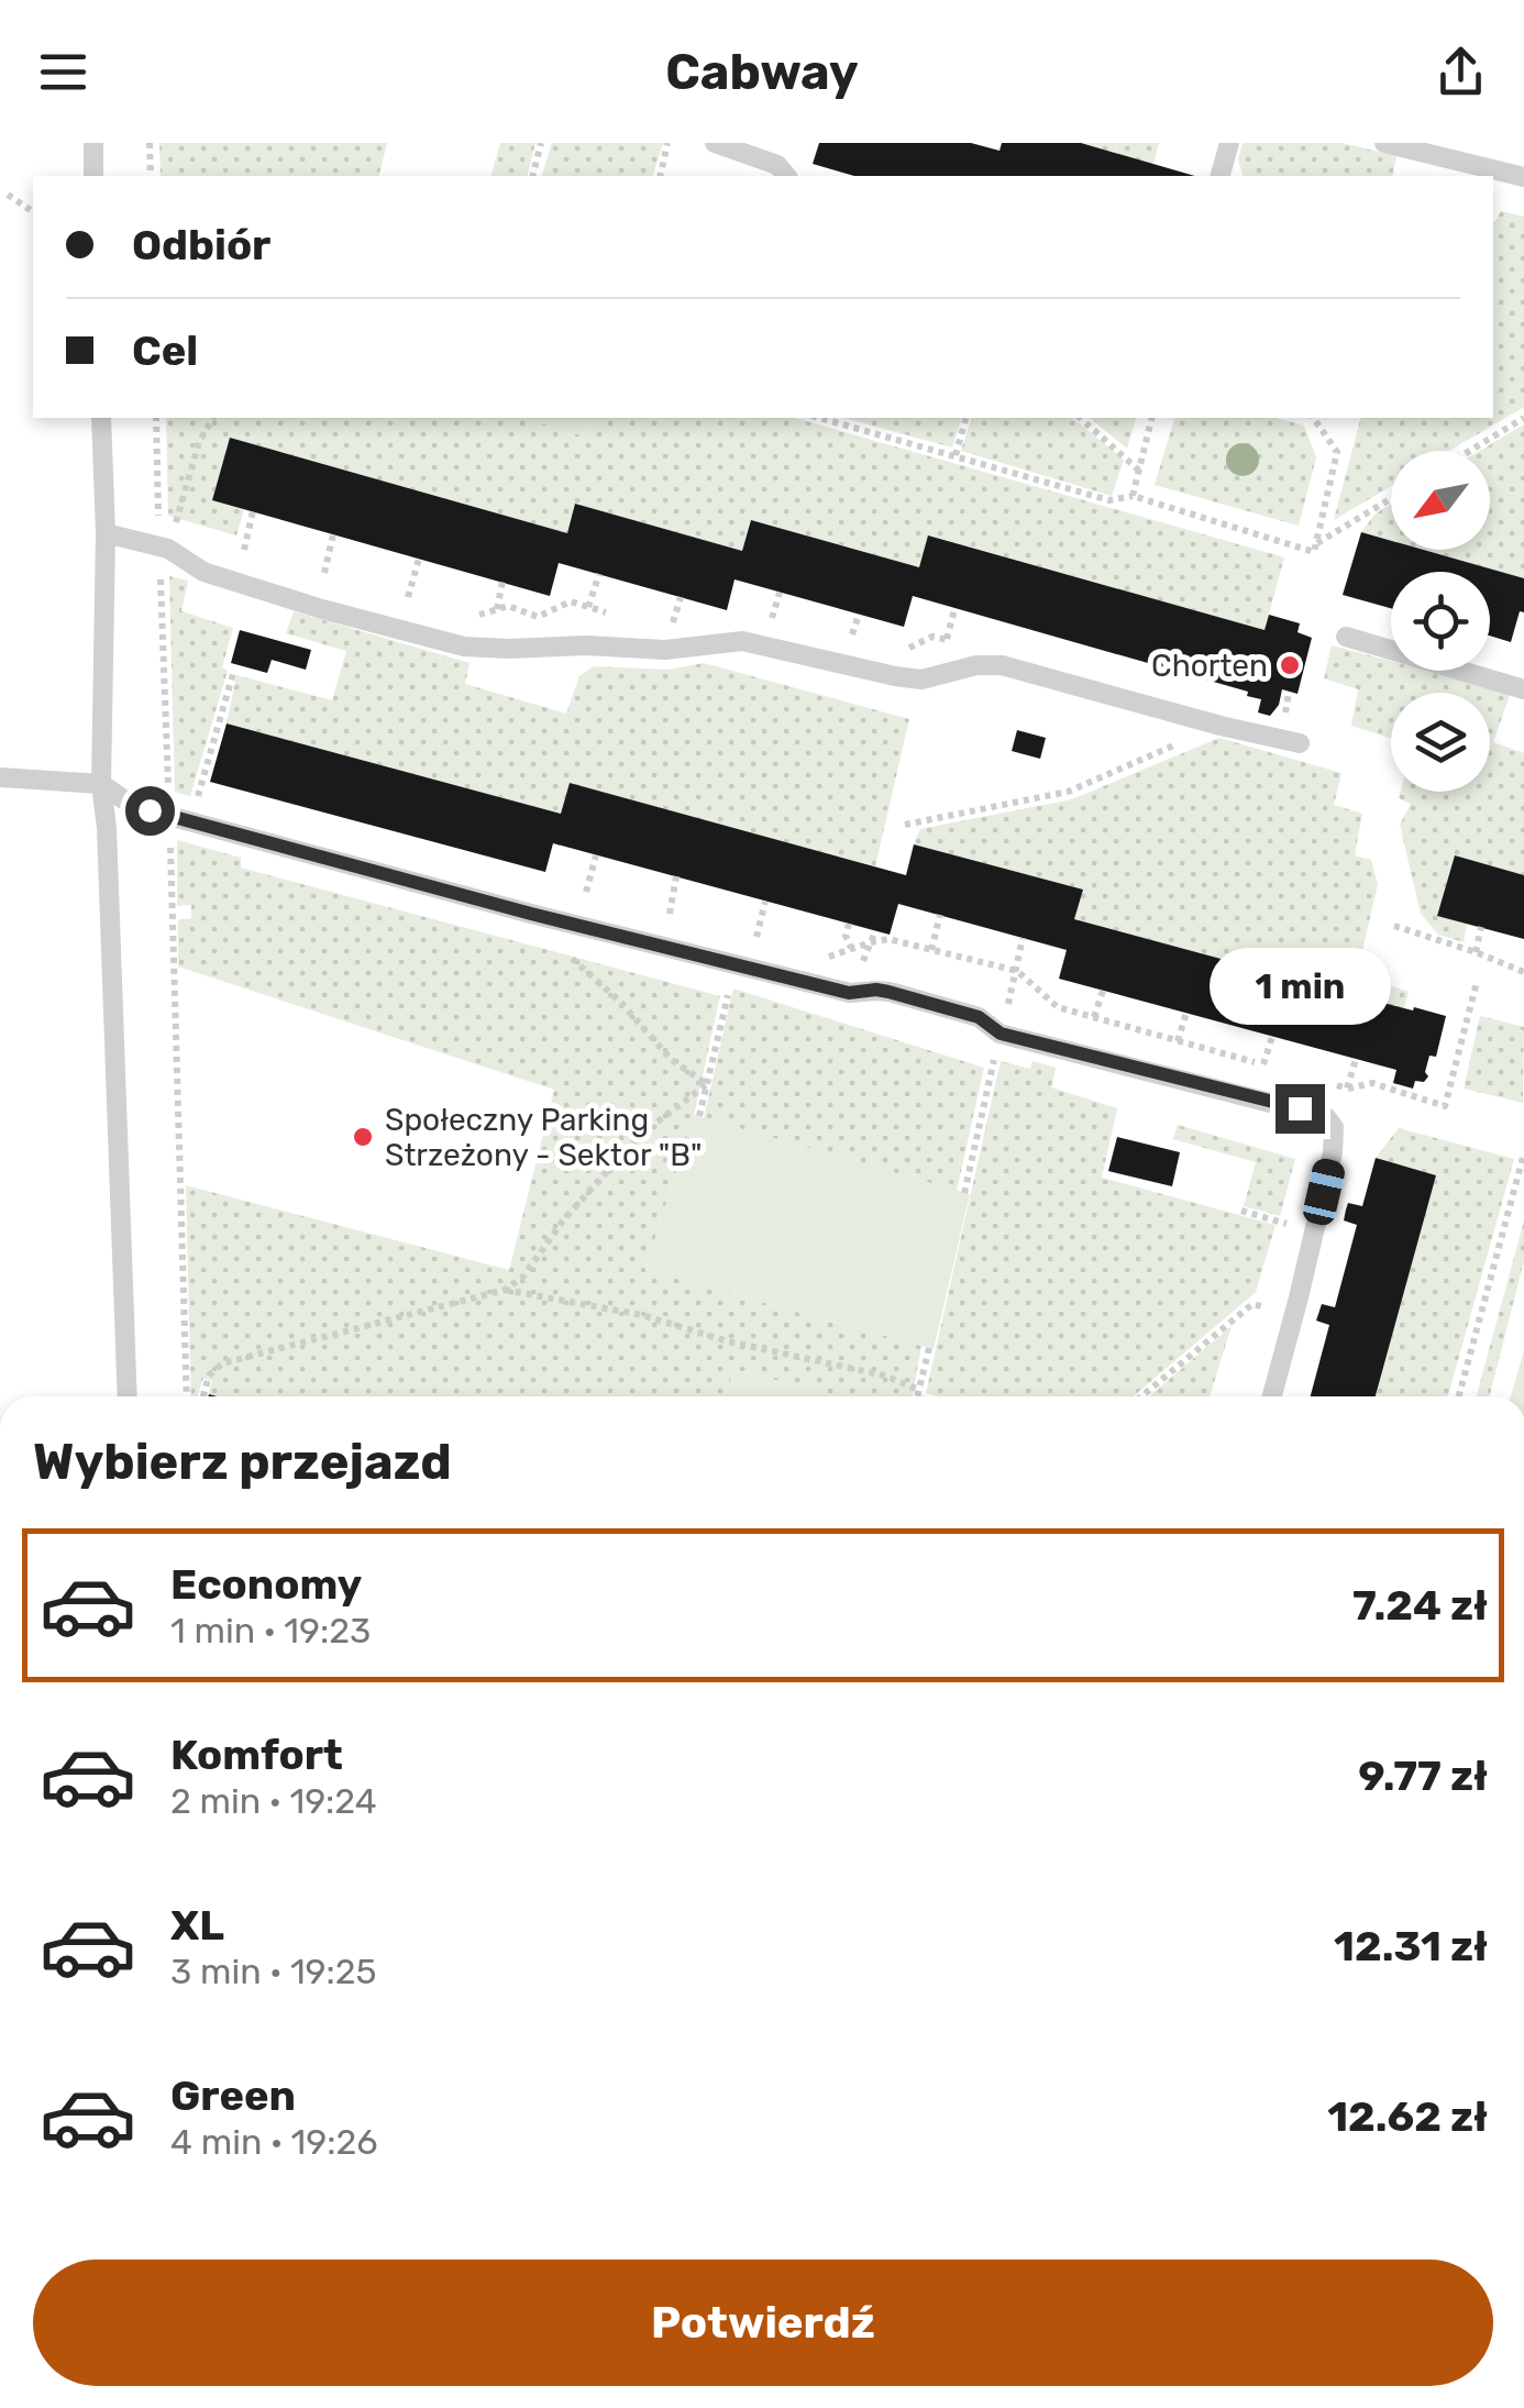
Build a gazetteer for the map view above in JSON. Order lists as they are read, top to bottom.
{
  "places": ["Chorten", "Społeczny Parking Strzeżony - Sektor \"B\""],
  "north": "bottom left",
  "page": {
    "header": "Cabway",
    "banner": ["Odbiór", "Cel"],
    "bubble": "1 min",
    "heading": "Wybierz przejazd",
    "list": [
      {
        "name": "Economy",
        "note": "1 min · 19:23",
        "value": "7.24 zł"
      },
      {
        "name": "Komfort",
        "note": "2 min · 19:24",
        "value": "9.77 zł"
      },
      {
        "name": "XL",
        "note": "3 min · 19:25",
        "value": "12.31 zł"
      },
      {
        "name": "Green",
        "note": "4 min · 19:26",
        "value": "12.62 zł"
      }
    ],
    "buttons": "Potwierdź"
  }
}
